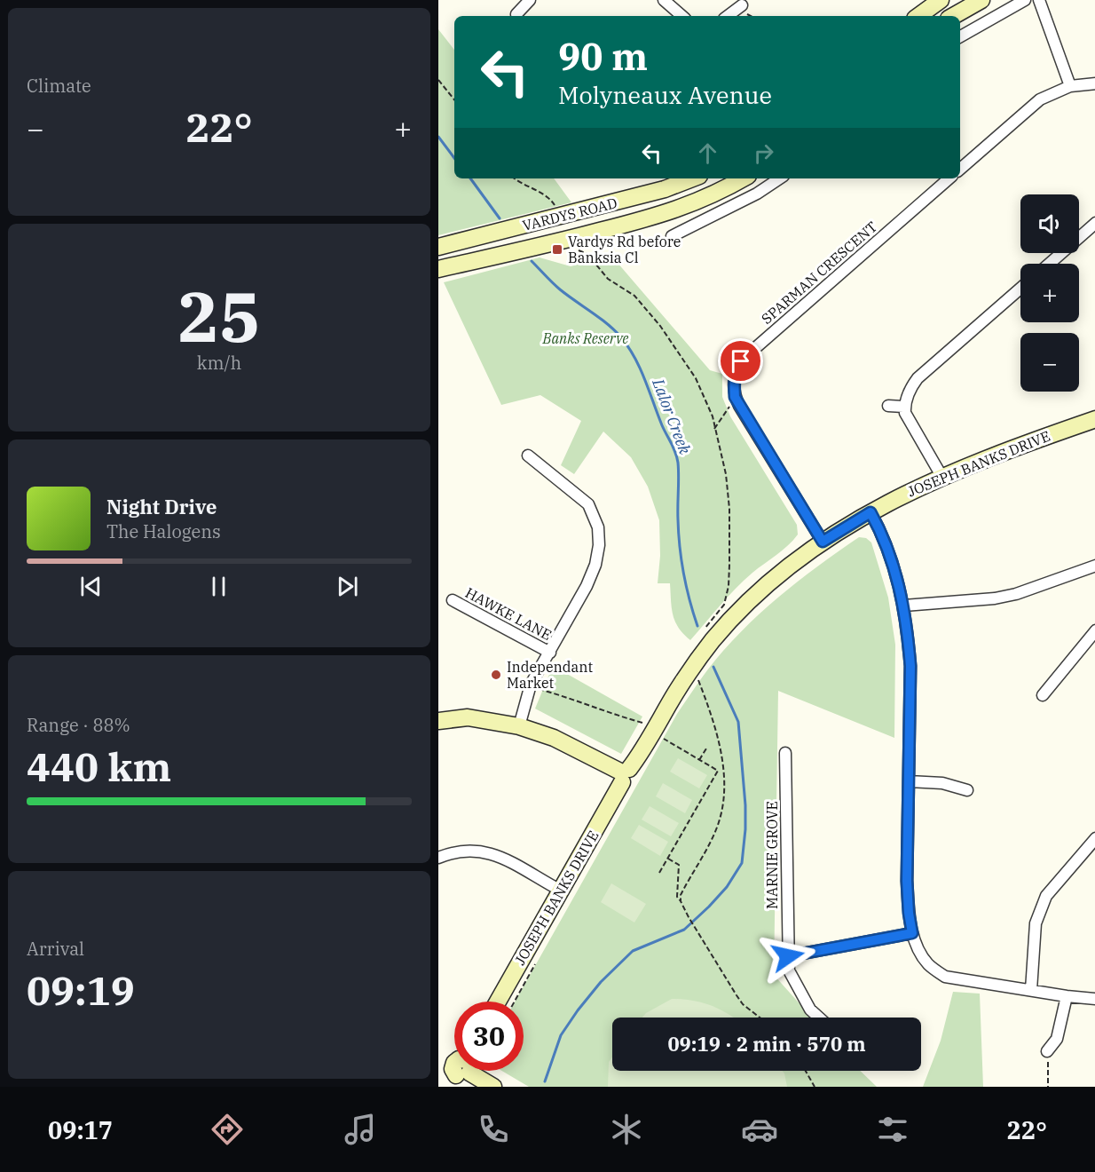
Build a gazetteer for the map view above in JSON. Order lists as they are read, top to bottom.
{
  "streets": {
    "street": [
      "VARDYS ROAD",
      "SPARMAN CRESCENT",
      "JOSEPH BANKS DRIVE",
      "HAWKE LANE",
      "MARNIE GROVE"
    ]
  },
  "water": ["Lalor Creek"],
  "parks": ["Banks Reserve"],
  "places": {
    "transit": ["Vardys Rd before Banksia Cl"],
    "other": ["Independant Market"]
  },
  "page": {
    "tile": [
      "Climate",
      ["25", "km/h"],
      ["Range · 88%", "440 km"],
      ["Arrival", "09:19"]
    ],
    "turn": ["90 m", "Molyneaux Avenue"],
    "heat": ["−", "22°", "+"],
    "map_buttons": ["+", "−"],
    "song": ["Night Drive", "The Halogens"],
    "limit": "30",
    "trip": "09:19 · 2 min · 570 m",
    "tabs": ["09:17", "22°"]
  }
}
